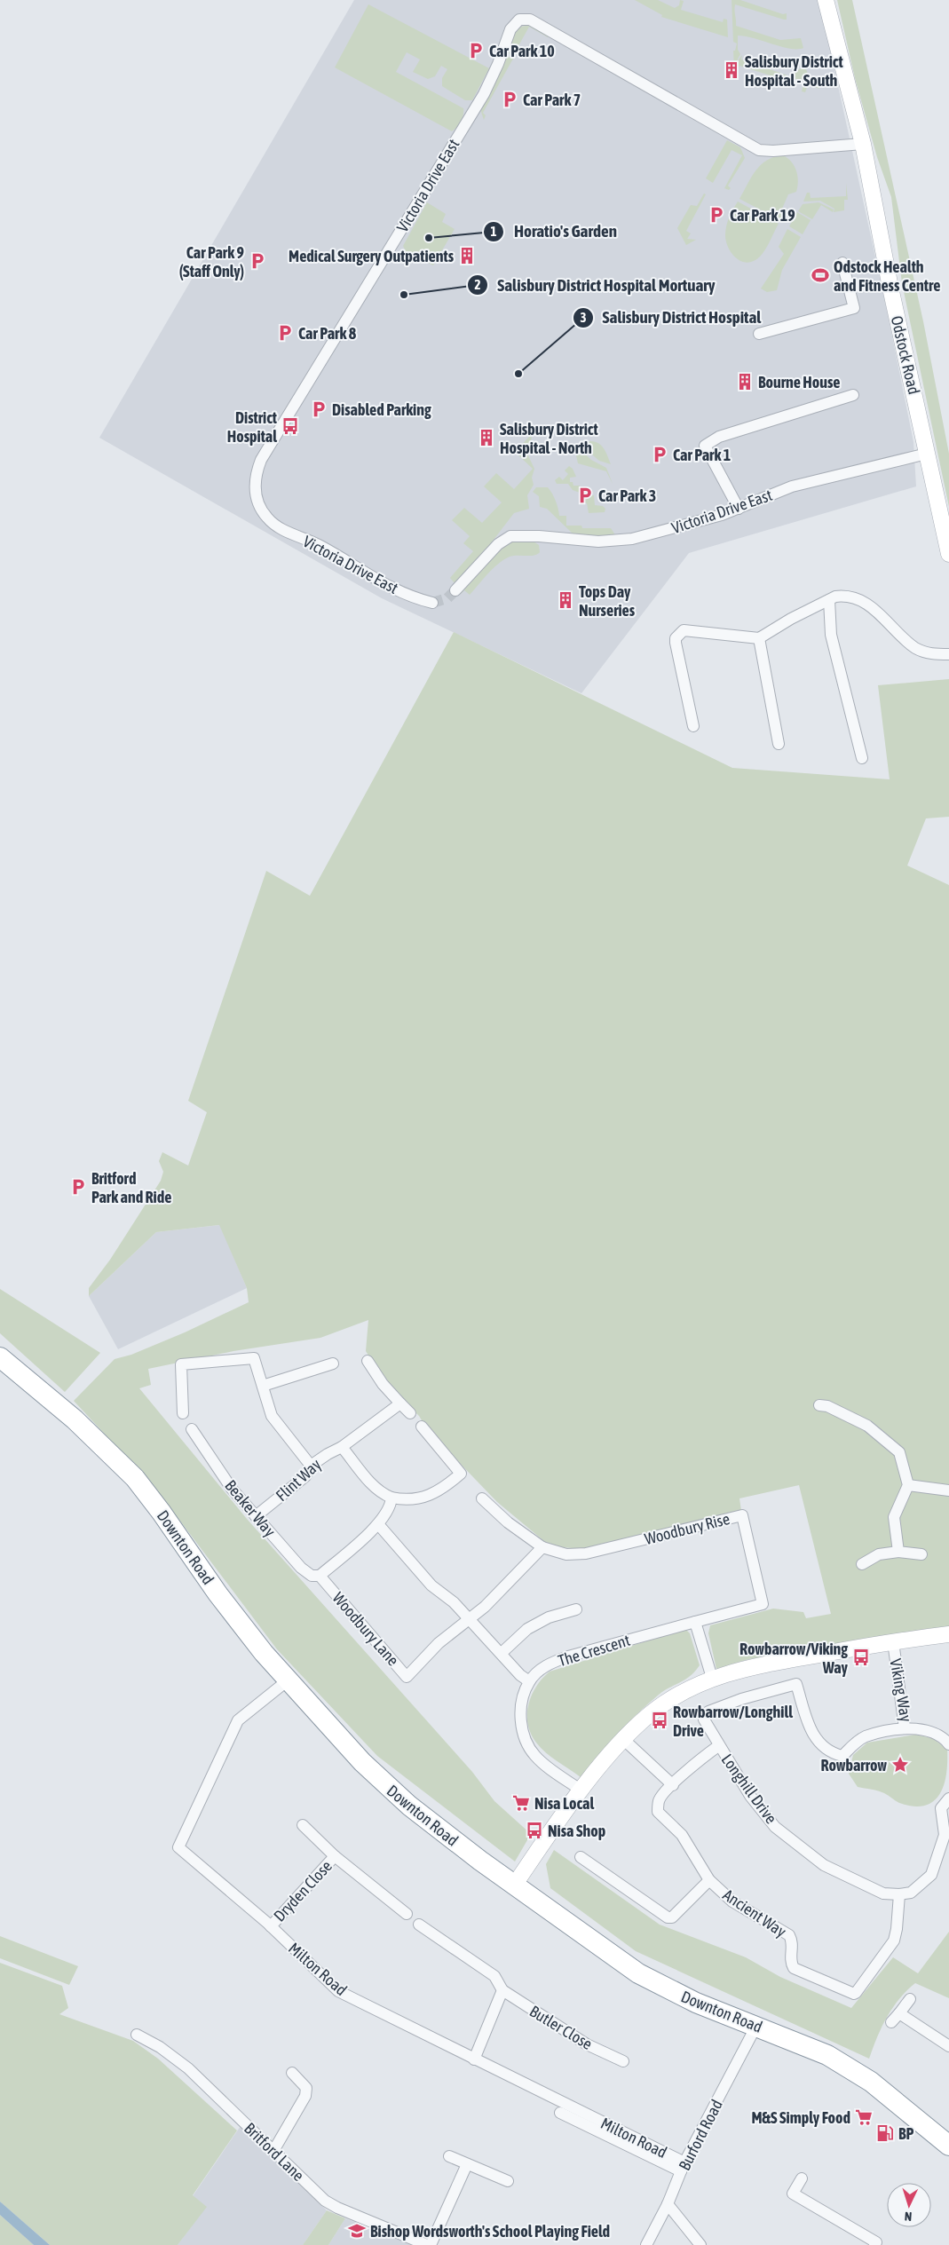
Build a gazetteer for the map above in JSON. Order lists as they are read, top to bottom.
{
  "streets": {
    "highway": ["Downton Road"],
    "street": [
      "Victoria Drive East",
      "Odstock Road",
      "Flint Way",
      "Beaker Way",
      "Woodbury Rise",
      "Woodbury Lane",
      "The Crescent",
      "Viking Way",
      "Longhill Drive",
      "Dryden Close",
      "Ancient Way",
      "Milton Road",
      "Butler Close",
      "Burford Road",
      "Britford Lane"
    ]
  },
  "crossings": [
    ["Victoria Drive East", "Odstock Road"],
    ["Flint Way", "Beaker Way"],
    ["Beaker Way", "Woodbury Lane"],
    ["Woodbury Rise", "The Crescent"],
    ["Downton Road", "Milton Road"],
    ["Downton Road", "Burford Road"],
    ["Viking Way", "Longhill Drive"],
    ["Longhill Drive", "Ancient Way"],
    ["Dryden Close", "Milton Road"],
    ["Milton Road", "Burford Road"]
  ],
  "places": {
    "parking": [
      "Car Park 10",
      "Car Park 7",
      "Car Park 19",
      "Car Park 9 (Staff Only)",
      "Car Park 8",
      "Disabled Parking",
      "Car Park 1",
      "Car Park 3",
      "Britford Park and Ride"
    ],
    "building": [
      "Salisbury District Hospital - South",
      "Medical Surgery Outpatients",
      "Bourne House",
      "Salisbury District Hospital - North",
      "Tops Day Nurseries"
    ],
    "other": ["Horatio's Garden", "Salisbury District Hospital Mortuary", "Salisbury District Hospital"],
    "sports": ["Odstock Health and Fitness Centre"],
    "bus stop": [
      "District Hospital",
      "Rowbarrow/Viking Way",
      "Rowbarrow/Longhill Drive",
      "Nisa Shop"
    ],
    "place": ["Rowbarrow"],
    "supermarket": ["Nisa Local", "M&S Simply Food"],
    "fuel station": ["BP"],
    "school or university": ["Bishop Wordsworth's School Playing Field"]
  },
  "north": "bottom"
}
